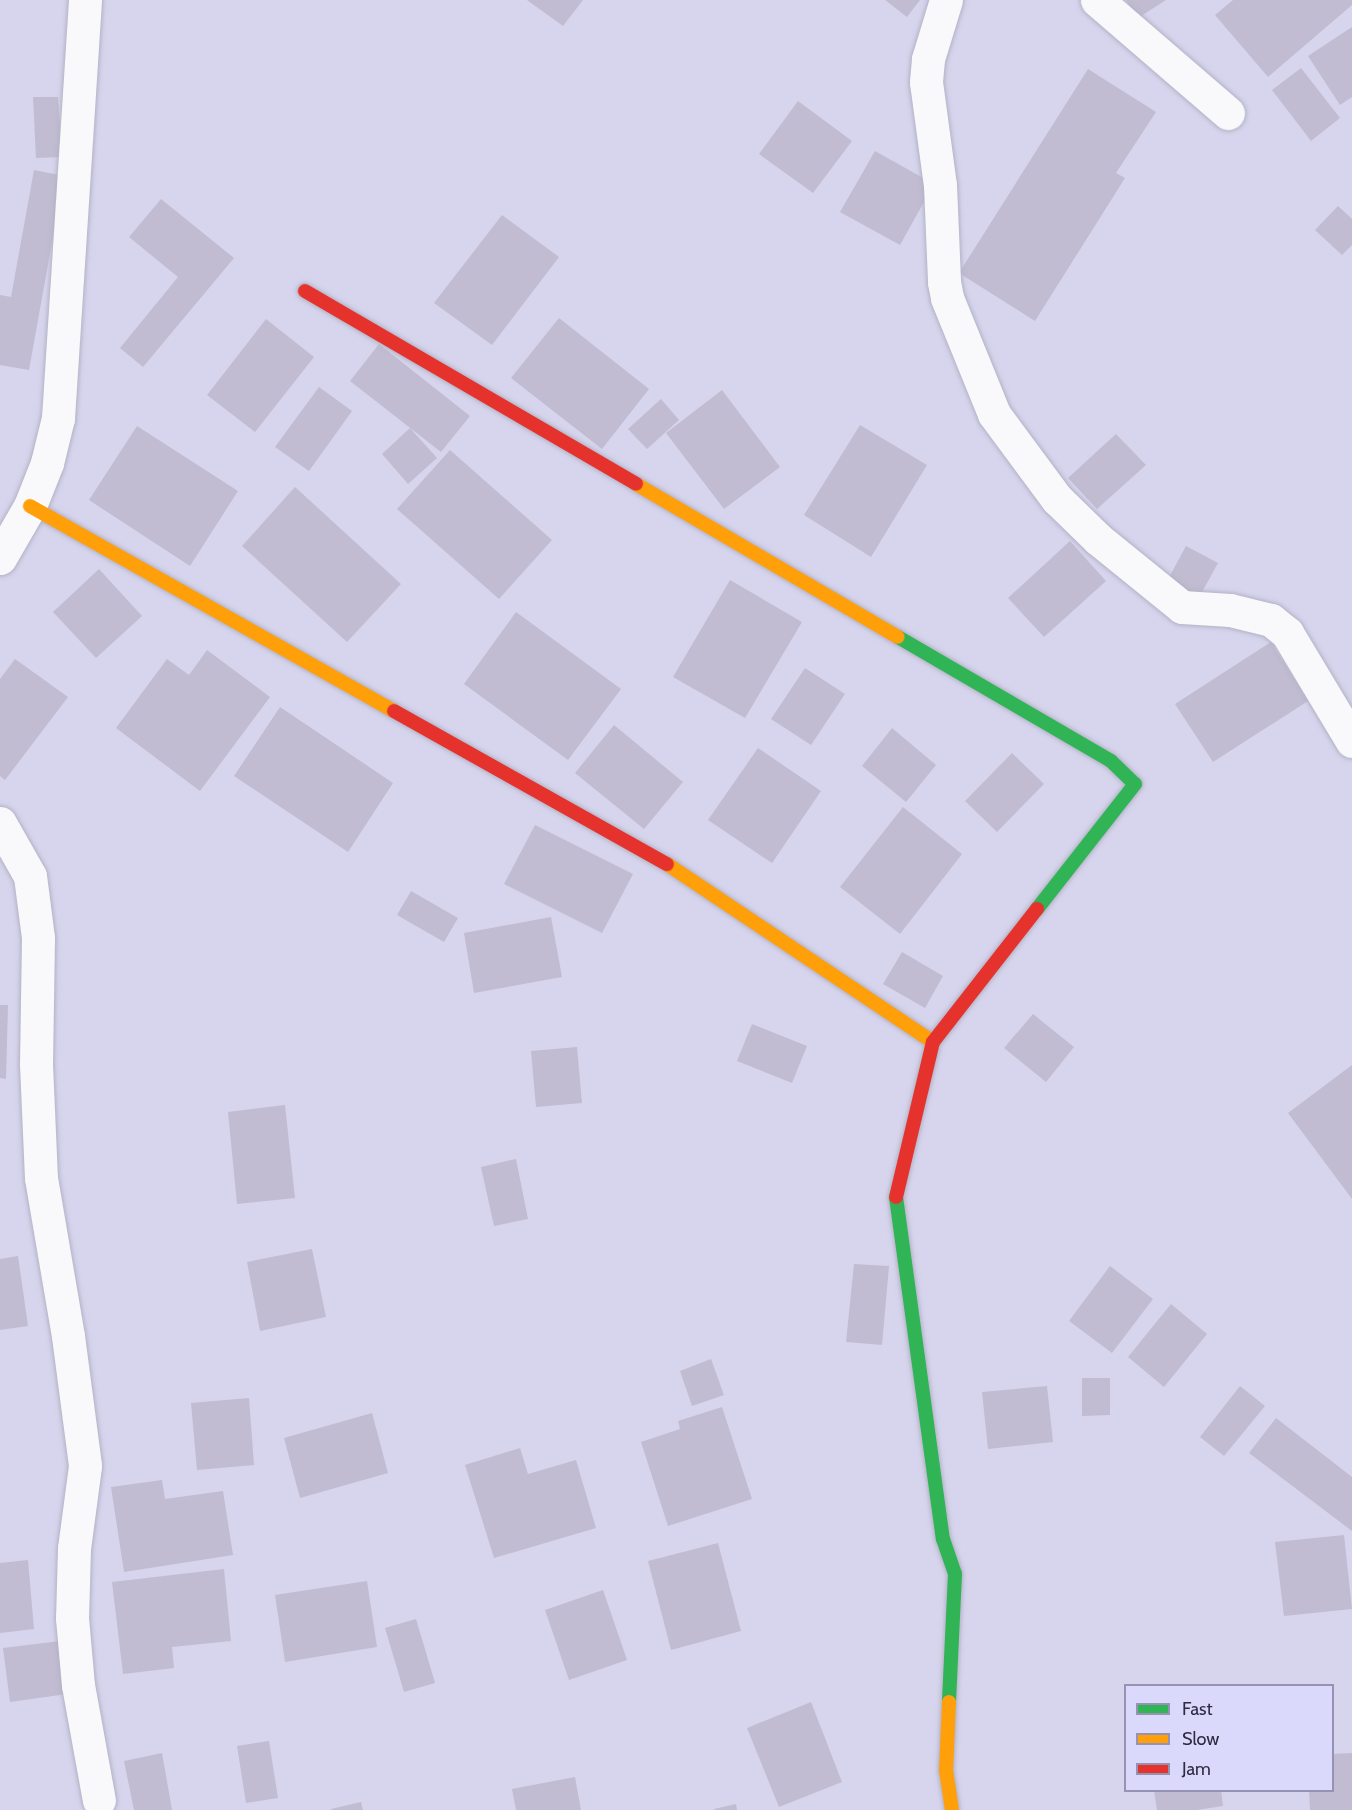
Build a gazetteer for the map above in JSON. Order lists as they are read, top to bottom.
{
  "legend": ["Fast", "Slow", "Jam"]
}
